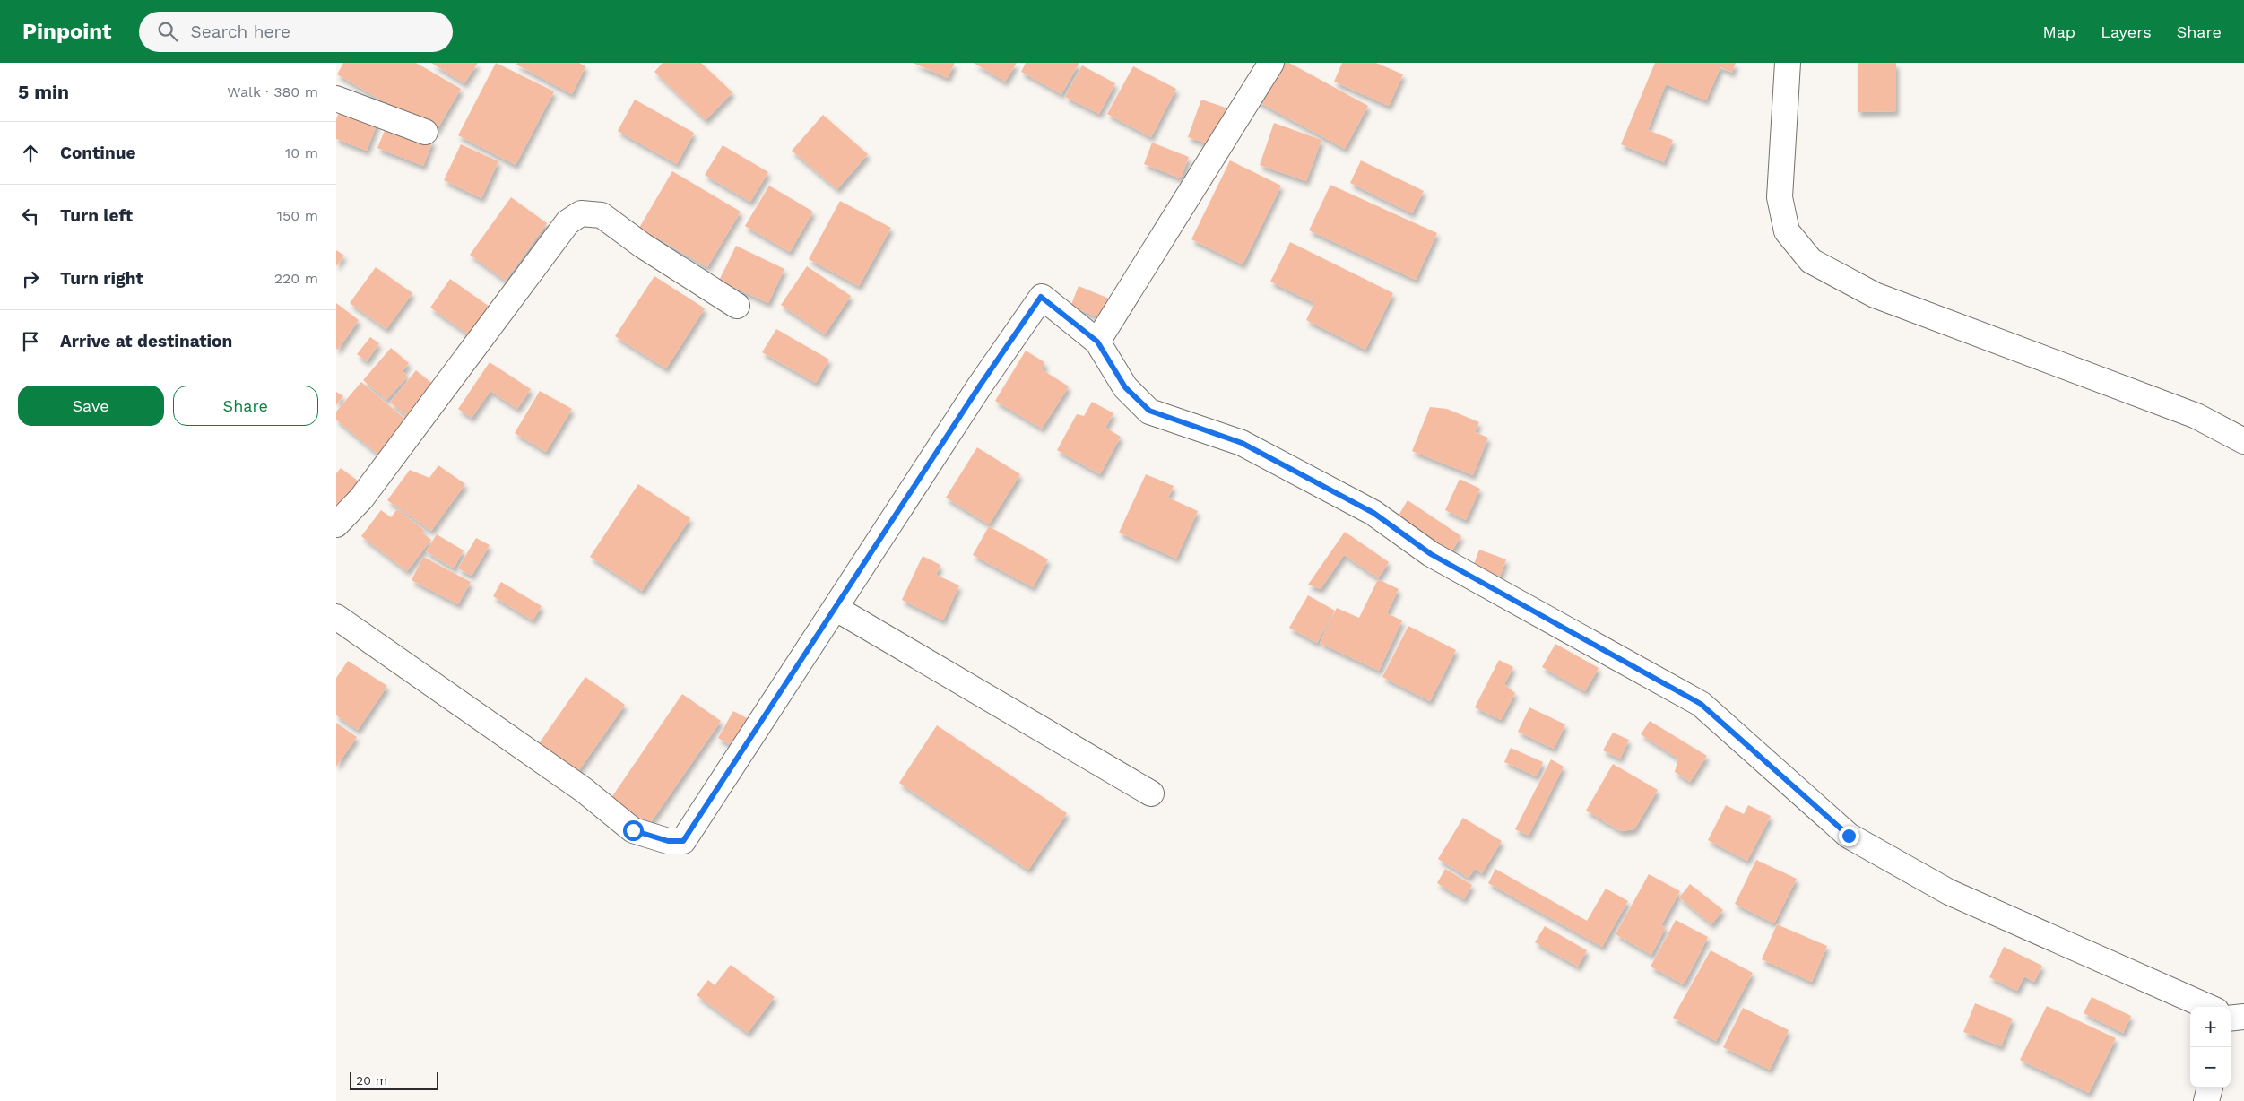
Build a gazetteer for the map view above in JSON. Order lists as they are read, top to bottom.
{
  "scale_bar": "20 m",
  "page": {
    "header": "Pinpoint",
    "search": "Search here",
    "nav": ["Map", "Layers", "Share"],
    "heading": ["5 min", "Walk · 380 m"],
    "list": [
      ["Continue", "10 m"],
      ["Turn left", "150 m"],
      ["Turn right", "220 m"],
      "Arrive at destination"
    ],
    "buttons": ["Save", "Share"],
    "map_buttons": ["+", "−"],
    "scale": "20 m"
  }
}
